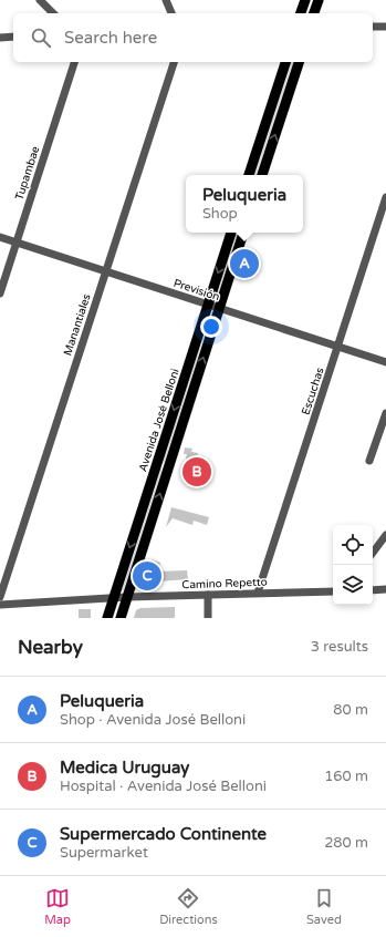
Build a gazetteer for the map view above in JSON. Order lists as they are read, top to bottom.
{
  "streets": {
    "main road": ["Avenida José Belloni"],
    "street": [
      "Tupambae",
      "Previsión",
      "Manantiales",
      "Escuchas",
      "Camino Repetto"
    ]
  },
  "crossings": [
    ["Tupambae", "Previsión"],
    ["Previsión", "Manantiales"],
    ["Previsión", "Escuchas"],
    ["Previsión", "Avenida José Belloni"],
    ["Escuchas", "Camino Repetto"],
    ["Avenida José Belloni", "Camino Repetto"]
  ],
  "page": {
    "search": "Search here",
    "popup": ["Peluqueria", "Shop"],
    "pins": ["A", "B", "C"],
    "heading": ["Nearby", "3 results"],
    "list": [
      {
        "mark": "A",
        "name": "Peluqueria",
        "note": "Shop · Avenida José Belloni",
        "value": "80 m"
      },
      {
        "mark": "B",
        "name": "Medica Uruguay",
        "note": "Hospital · Avenida José Belloni",
        "value": "160 m"
      },
      {
        "mark": "C",
        "name": "Supermercado Continente",
        "note": "Supermarket",
        "value": "280 m"
      }
    ],
    "nav": ["Map", "Directions", "Saved"]
  }
}
